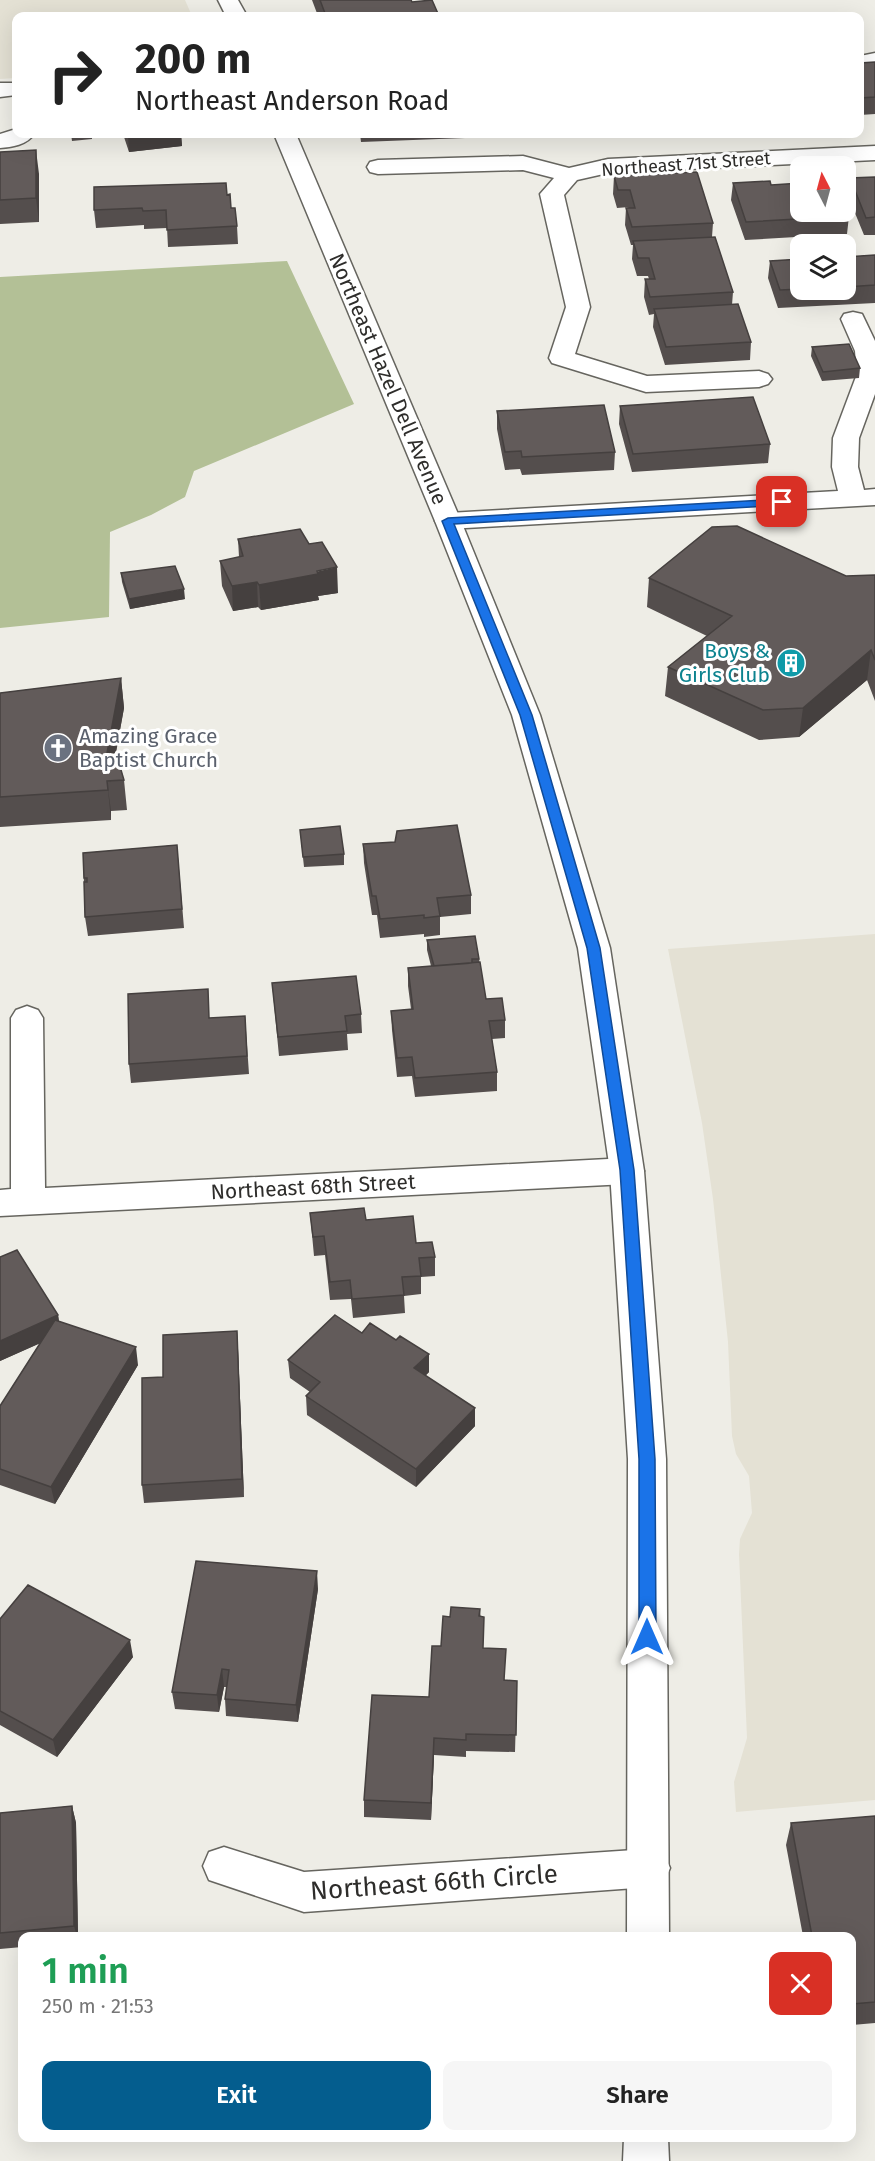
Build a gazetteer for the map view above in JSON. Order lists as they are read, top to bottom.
{
  "streets": {
    "main road": [
      "Northeast 71st Street",
      "Northeast Hazel Dell Avenue",
      "Northeast 68th Street",
      "Northeast 66th Circle"
    ]
  },
  "crossings": [
    ["Northeast Hazel Dell Avenue", "Northeast 68th Street"],
    ["Northeast Hazel Dell Avenue", "Northeast 66th Circle"]
  ],
  "places": {
    "building": ["Boys & Girls Club"],
    "church": ["Amazing Grace Baptist Church"]
  },
  "north": "top",
  "page": {
    "turn": ["200 m", "Northeast Anderson Road"],
    "heading": ["1 min", "250 m · 21:53"],
    "buttons": ["Exit", "Share"]
  }
}
